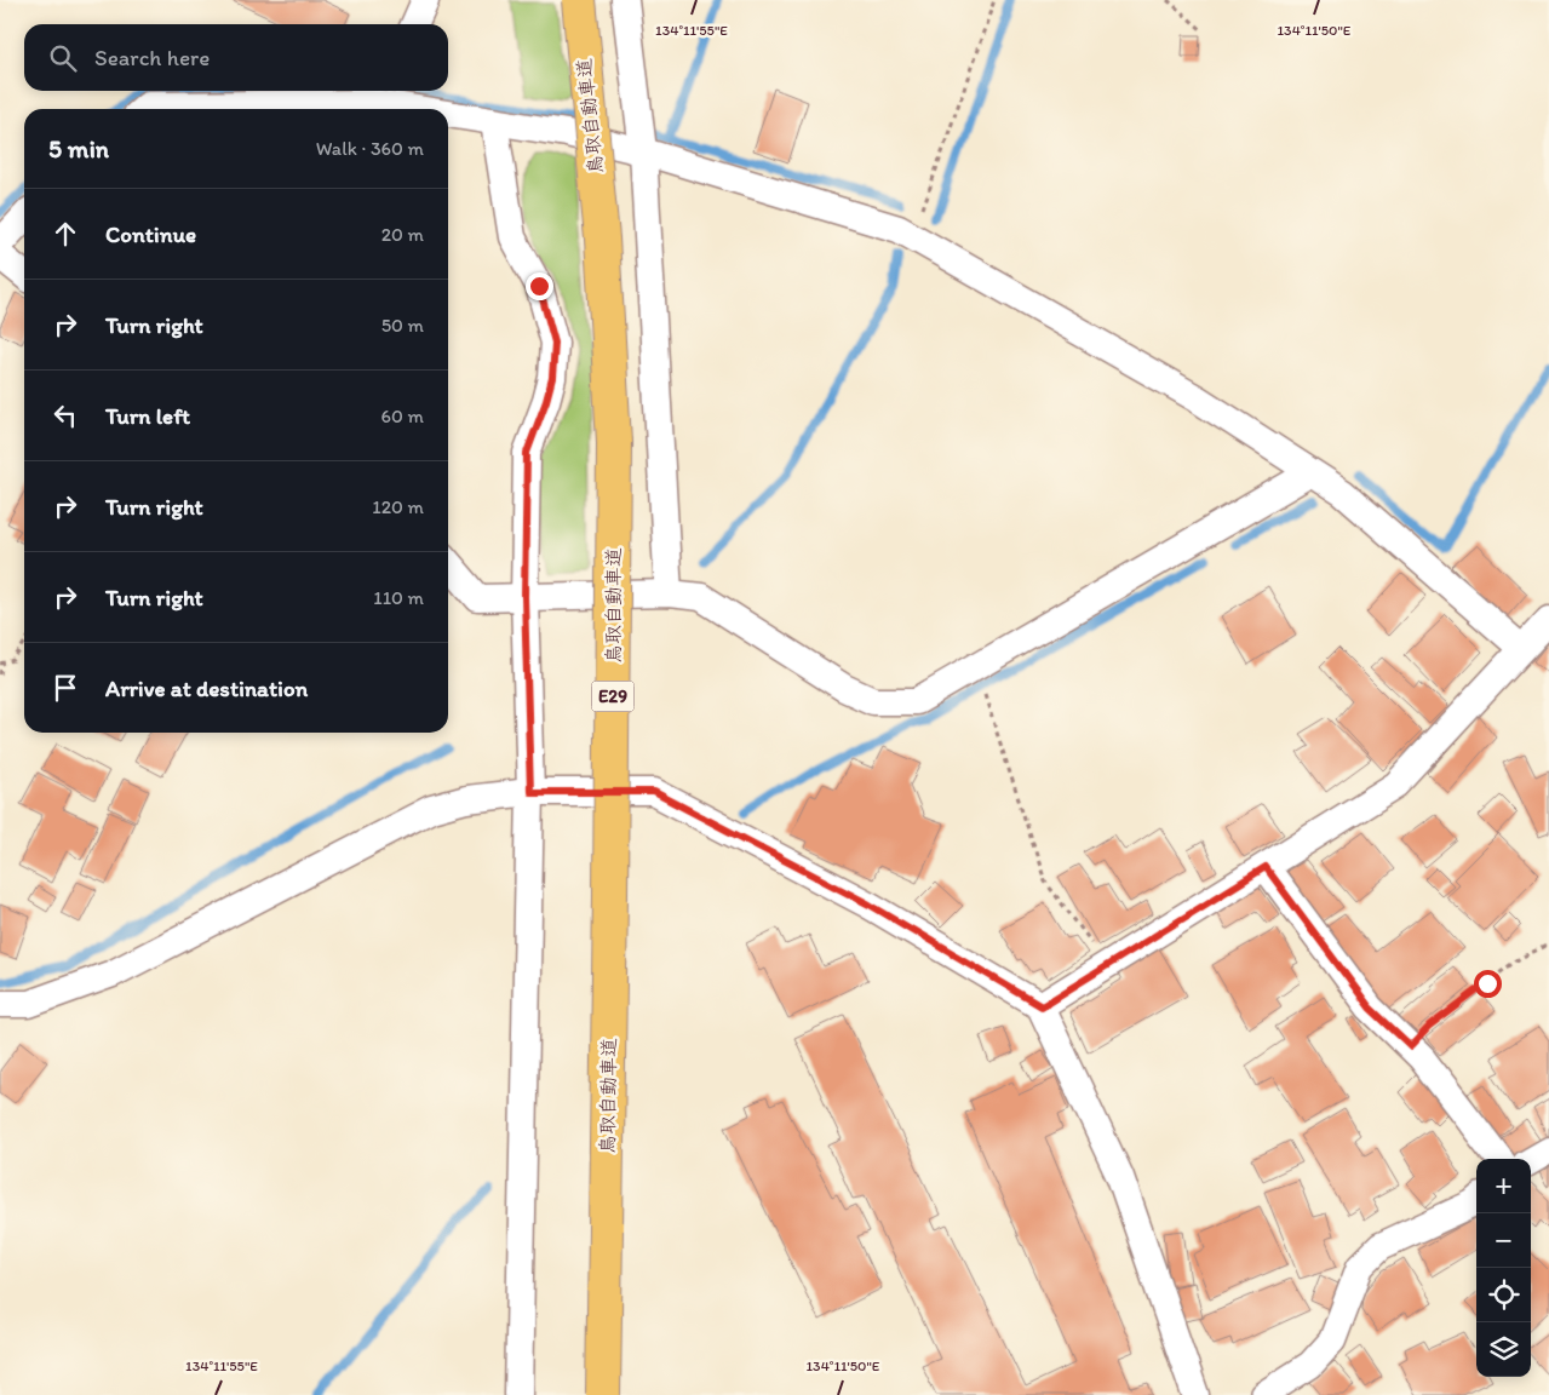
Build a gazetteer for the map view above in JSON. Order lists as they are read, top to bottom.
{
  "streets": {
    "highway": ["鳥取自動車道", "E29"]
  },
  "page": {
    "search": "Search here",
    "heading": ["5 min", "Walk · 360 m"],
    "list": [
      ["Continue", "20 m"],
      ["Turn right", "50 m"],
      ["Turn left", "60 m"],
      ["Turn right", "120 m"],
      ["Turn right", "110 m"],
      "Arrive at destination"
    ],
    "map_buttons": ["+", "−"]
  },
  "coordinates": ["134°11'55\"E", "134°11'50\"E"]
}
